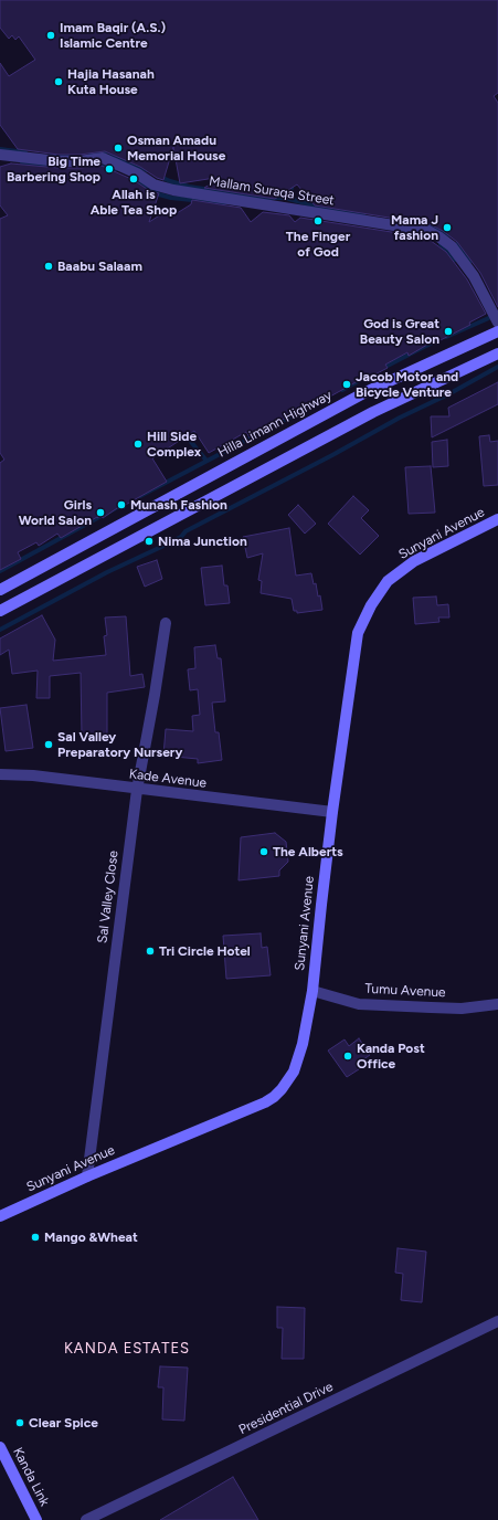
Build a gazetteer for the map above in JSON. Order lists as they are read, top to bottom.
{
  "streets": {
    "main road": ["Hilla Limann Highway", "Sunyani Avenue", "Kanda Link"],
    "street": [
      "Mallam Suraqa Street",
      "Kade Avenue",
      "Sal Valley Close",
      "Tumu Avenue",
      "Presidential Drive"
    ]
  },
  "crossings": [
    ["Sunyani Avenue", "Kade Avenue"],
    ["Sunyani Avenue", "Sal Valley Close"],
    ["Sunyani Avenue", "Tumu Avenue"],
    ["Kade Avenue", "Sal Valley Close"]
  ],
  "districts": ["KANDA ESTATES"],
  "places": [
    "Imam Baqir (A.S.) Islamic Centre",
    "Hajia Hasanah Kuta House",
    "Osman Amadu Memorial House",
    "Big Time Barbering Shop",
    "Allah is Able Tea Shop",
    "The Finger of God",
    "Mama J fashion",
    "Baabu Salaam",
    "God is Great Beauty Salon",
    "Jacob Motor and Bicycle Venture",
    "Hill Side Complex",
    "Munash Fashion",
    "Girls World Salon",
    "Nima Junction",
    "Sal Valley Preparatory Nursery",
    "The Alberts",
    "Tri Circle Hotel",
    "Kanda Post Office",
    "Mango &Wheat",
    "Clear Spice"
  ]
}
